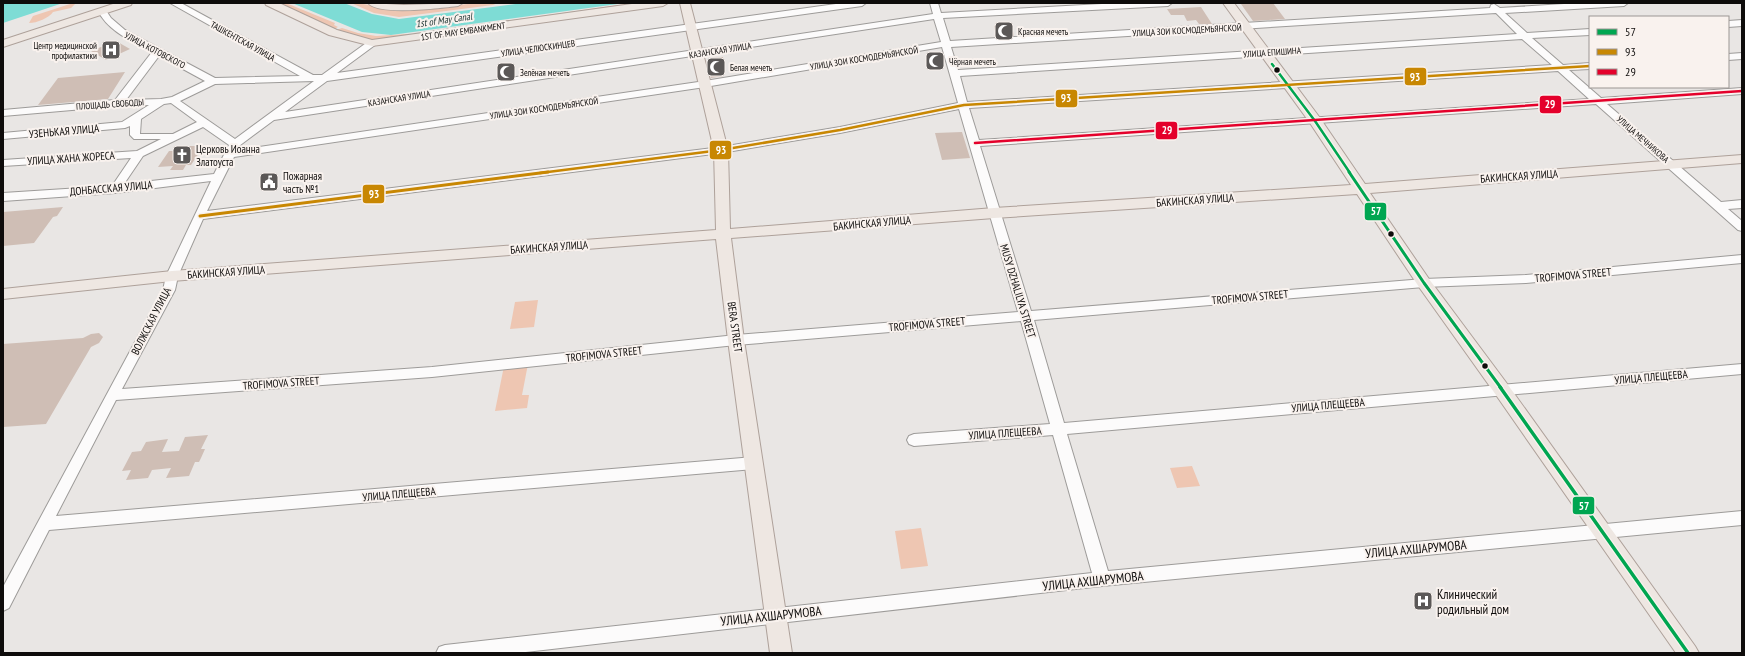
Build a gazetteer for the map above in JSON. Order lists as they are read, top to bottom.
{
  "streets": {
    "main road": ["1ST OF MAY EMBANKMENT", "БАКИНСКАЯ УЛИЦА", "BERA STREET"],
    "street": [
      "УЛИЦА ЗОИ КОСМОДЕМЬЯНСКОЙ",
      "ТАШКЕНТСКАЯ УЛИЦА",
      "УЛИЦА ЧЕЛЮСКИНЦЕВ",
      "УЛИЦА КОТОВСКОГО",
      "КАЗАНСКАЯ УЛИЦА",
      "УЛИЦА ЕПИШИНА",
      "ПЛОЩАДЬ СВОБОДЫ",
      "УЗЕНЬКАЯ УЛИЦА",
      "УЛИЦА МЕЧНИКОВА",
      "УЛИЦА ЖАНА ЖОРЕСА",
      "ДОНБАССКАЯ УЛИЦА",
      "TROFIMOVA STREET",
      "MUSY DZHALILYA STREET",
      "ВОЛЖСКАЯ УЛИЦА",
      "УЛИЦА ПЛЕЩЕЕВА",
      "УЛИЦА АХШАРУМОВА"
    ]
  },
  "crossings": [
    ["УЛИЦА ЗОИ КОСМОДЕМЬЯНСКОЙ", "УЛИЦА МЕЧНИКОВА"],
    ["УЛИЦА ЗОИ КОСМОДЕМЬЯНСКОЙ", "MUSY DZHALILYA STREET"],
    ["УЛИЦА ЗОИ КОСМОДЕМЬЯНСКОЙ", "ВОЛЖСКАЯ УЛИЦА"],
    ["УЛИЦА ЗОИ КОСМОДЕМЬЯНСКОЙ", "BERA STREET"],
    ["1ST OF MAY EMBANKMENT", "ВОЛЖСКАЯ УЛИЦА"],
    ["ТАШКЕНТСКАЯ УЛИЦА", "УЛИЦА ЧЕЛЮСКИНЦЕВ"],
    ["УЛИЦА ЧЕЛЮСКИНЦЕВ", "УЛИЦА КОТОВСКОГО"],
    ["УЛИЦА ЧЕЛЮСКИНЦЕВ", "ПЛОЩАДЬ СВОБОДЫ"],
    ["УЛИЦА ЧЕЛЮСКИНЦЕВ", "ВОЛЖСКАЯ УЛИЦА"],
    ["УЛИЦА ЧЕЛЮСКИНЦЕВ", "BERA STREET"],
    ["УЛИЦА КОТОВСКОГО", "ПЛОЩАДЬ СВОБОДЫ"],
    ["КАЗАНСКАЯ УЛИЦА", "MUSY DZHALILYA STREET"],
    ["КАЗАНСКАЯ УЛИЦА", "ВОЛЖСКАЯ УЛИЦА"],
    ["КАЗАНСКАЯ УЛИЦА", "BERA STREET"],
    ["УЛИЦА ЕПИШИНА", "УЛИЦА МЕЧНИКОВА"],
    ["УЛИЦА ЕПИШИНА", "MUSY DZHALILYA STREET"],
    ["УЛИЦА МЕЧНИКОВА", "БАКИНСКАЯ УЛИЦА"],
    ["БАКИНСКАЯ УЛИЦА", "MUSY DZHALILYA STREET"],
    ["БАКИНСКАЯ УЛИЦА", "ВОЛЖСКАЯ УЛИЦА"],
    ["БАКИНСКАЯ УЛИЦА", "BERA STREET"],
    ["ДОНБАССКАЯ УЛИЦА", "ВОЛЖСКАЯ УЛИЦА"],
    ["TROFIMOVA STREET", "MUSY DZHALILYA STREET"],
    ["TROFIMOVA STREET", "ВОЛЖСКАЯ УЛИЦА"],
    ["TROFIMOVA STREET", "BERA STREET"],
    ["MUSY DZHALILYA STREET", "УЛИЦА ПЛЕЩЕЕВА"],
    ["MUSY DZHALILYA STREET", "УЛИЦА АХШАРУМОВА"],
    ["ВОЛЖСКАЯ УЛИЦА", "УЛИЦА ПЛЕЩЕЕВА"],
    ["BERA STREET", "УЛИЦА ПЛЕЩЕЕВА"],
    ["BERA STREET", "УЛИЦА АХШАРУМОВА"]
  ],
  "water": ["1st of May Canal"],
  "places": {
    "mosque": [
      "Красная мечеть",
      "Чёрная мечеть",
      "Белая мечеть",
      "Зелёная мечеть"
    ],
    "hospital": ["Центр медицинской профилактики", "Клинический родильный дом"],
    "church": ["Церковь Иоанна Златоуста"],
    "public building": ["Пожарная часть №1"]
  },
  "lines": ["transit line 57", "transit line 93", "transit line 29"],
  "legend": ["57", "93", "29"]
}
